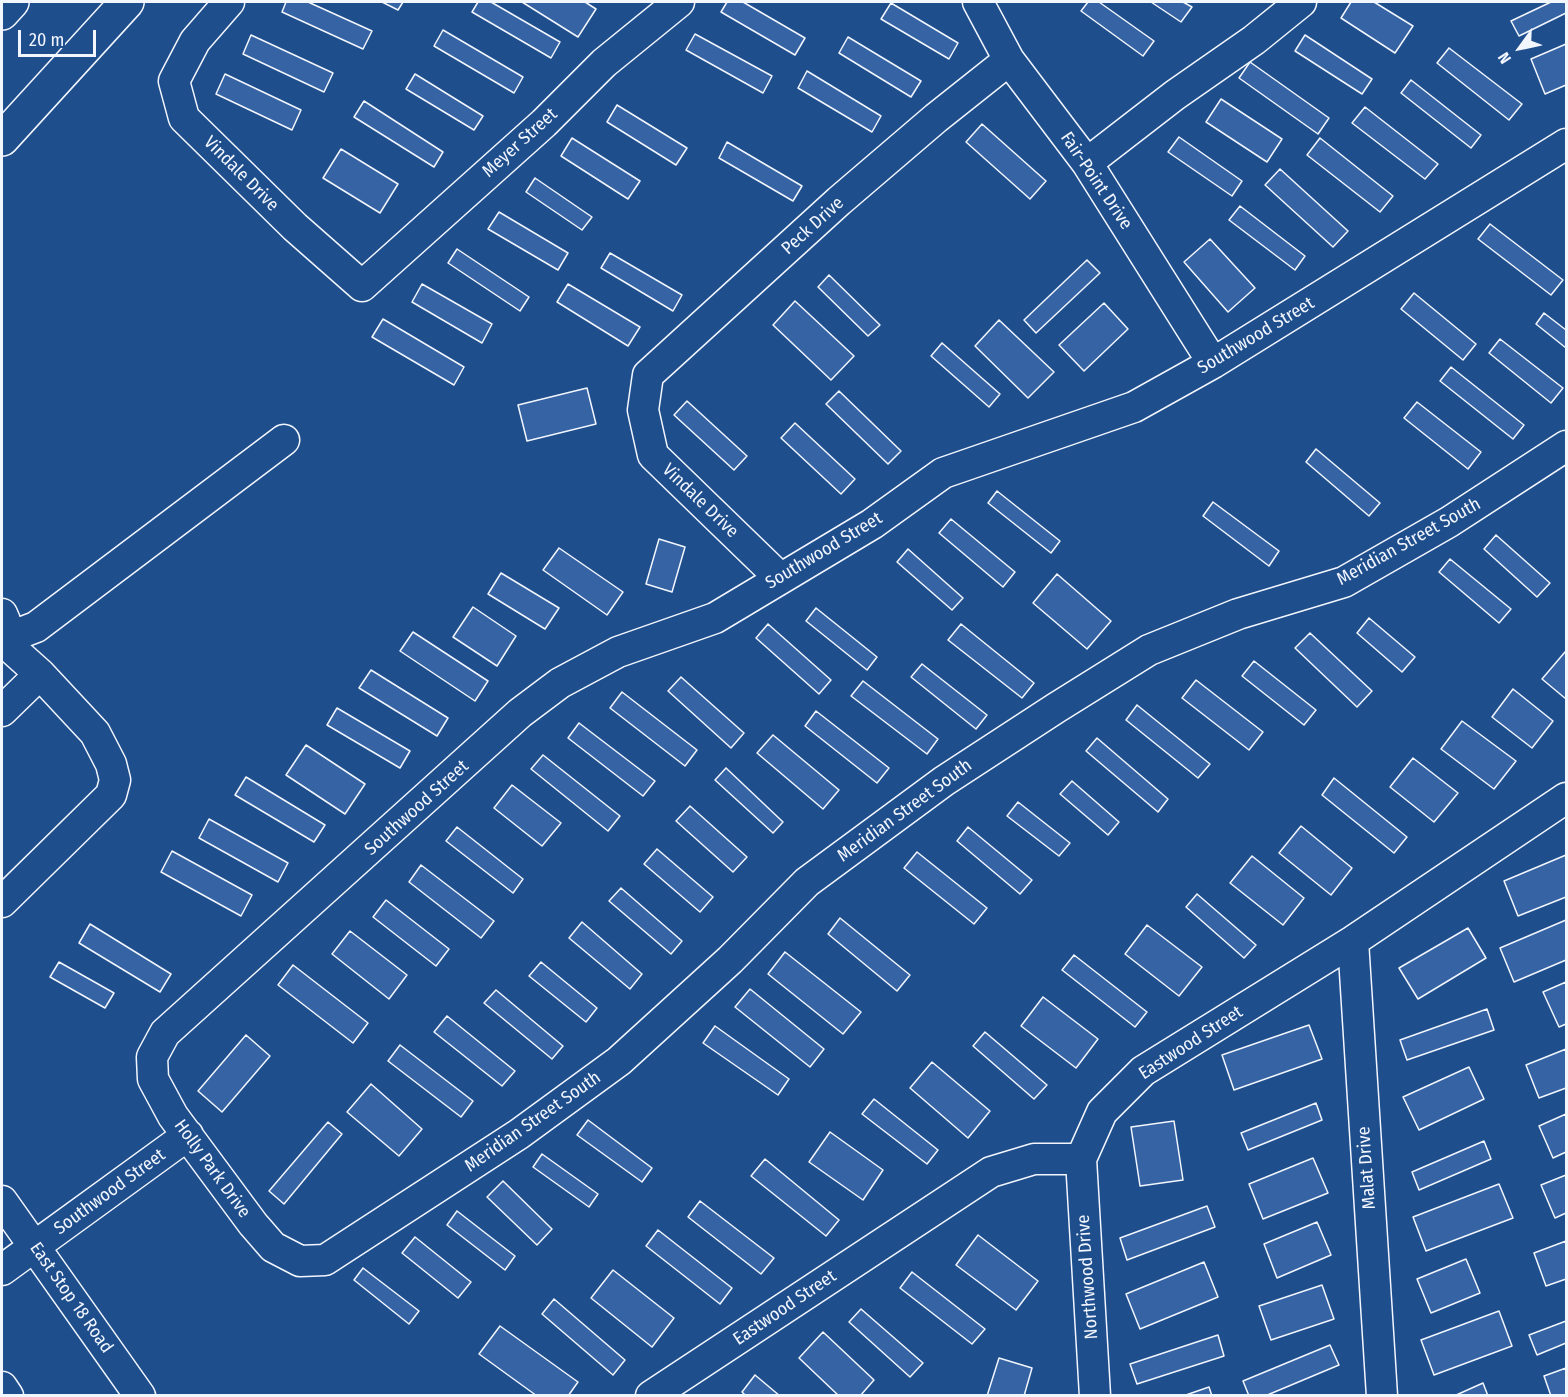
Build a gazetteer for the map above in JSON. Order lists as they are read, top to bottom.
{
  "streets": {
    "street": [
      "Meyer Street",
      "Vindale Drive",
      "Fair-Point Drive",
      "Peck Drive",
      "Southwood Street",
      "Meridian Street South",
      "Eastwood Street",
      "Malat Drive",
      "Holly Park Drive",
      "Northwood Drive",
      "East Stop 18 Road"
    ]
  },
  "crossings": [
    ["Meyer Street", "Vindale Drive"],
    ["Vindale Drive", "Peck Drive"],
    ["Vindale Drive", "Southwood Street"],
    ["Fair-Point Drive", "Peck Drive"],
    ["Fair-Point Drive", "Southwood Street"],
    ["Southwood Street", "Holly Park Drive"],
    ["Southwood Street", "East Stop 18 Road"],
    ["Meridian Street South", "Holly Park Drive"],
    ["Eastwood Street", "Malat Drive"],
    ["Eastwood Street", "Northwood Drive"]
  ],
  "scale_bar": "20 m",
  "north": "bottom left"
}
